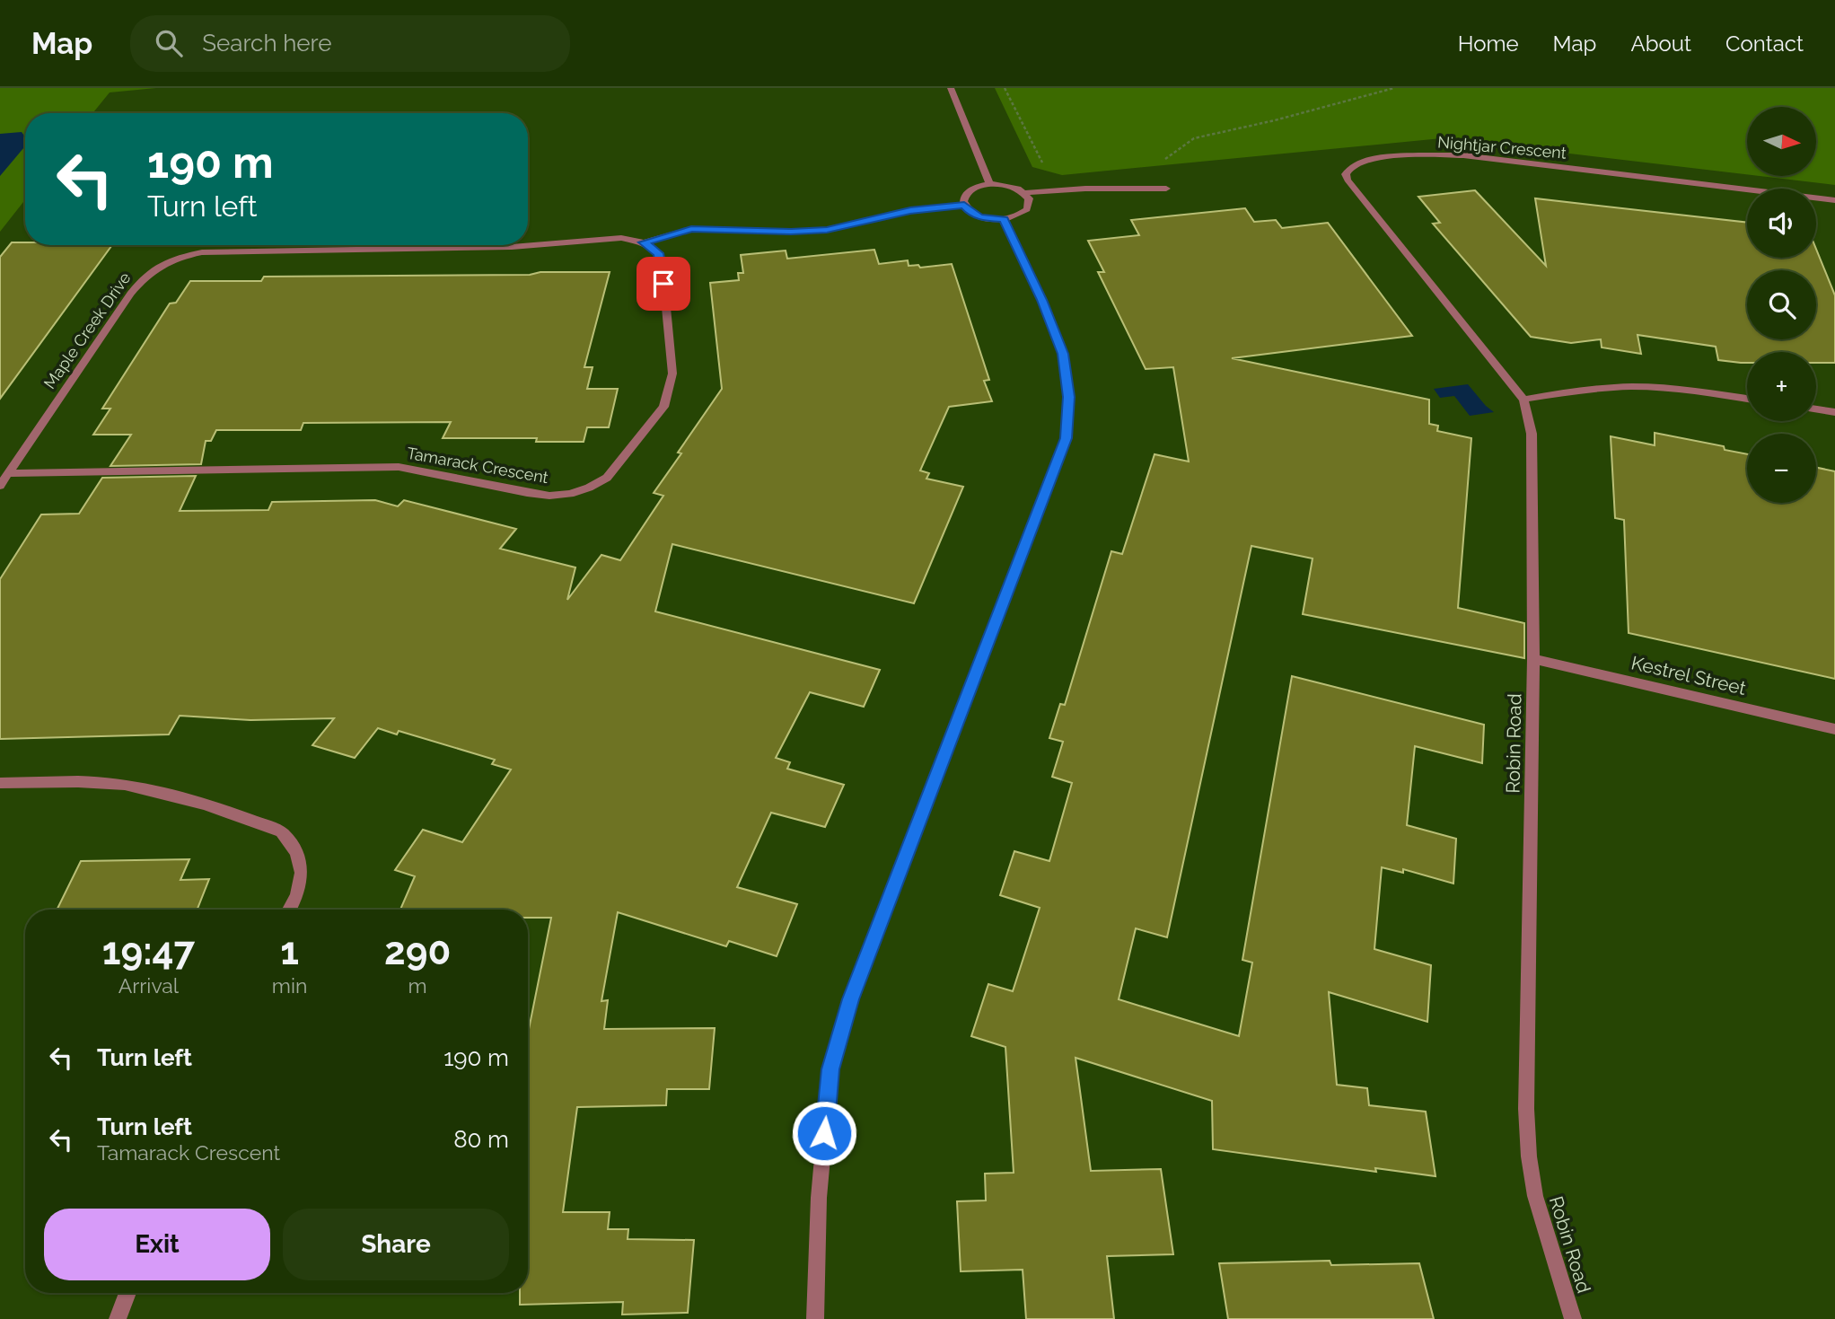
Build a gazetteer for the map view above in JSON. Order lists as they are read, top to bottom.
{
  "streets": {
    "street": [
      "Nightjar Crescent",
      "Maple Creek Drive",
      "Tamarack Crescent",
      "Kestrel Street",
      "Robin Road"
    ]
  },
  "crossings": [
    ["Nightjar Crescent", "Robin Road"],
    ["Maple Creek Drive", "Tamarack Crescent"],
    ["Kestrel Street", "Robin Road"]
  ],
  "north": "right",
  "page": {
    "header": "Map",
    "search": "Search here",
    "nav": [
      "Home",
      "Map",
      "About",
      "Contact"
    ],
    "map_buttons": ["+", "−"],
    "turn": ["190 m", "Turn left"],
    "eta": [
      "19:47",
      "Arrival",
      "1",
      "min",
      "290",
      "m"
    ],
    "list": [
      {
        "name": "Turn left",
        "value": "190 m"
      },
      {
        "name": "Turn left",
        "note": "Tamarack Crescent",
        "value": "80 m"
      }
    ],
    "buttons": ["Exit", "Share"]
  }
}
